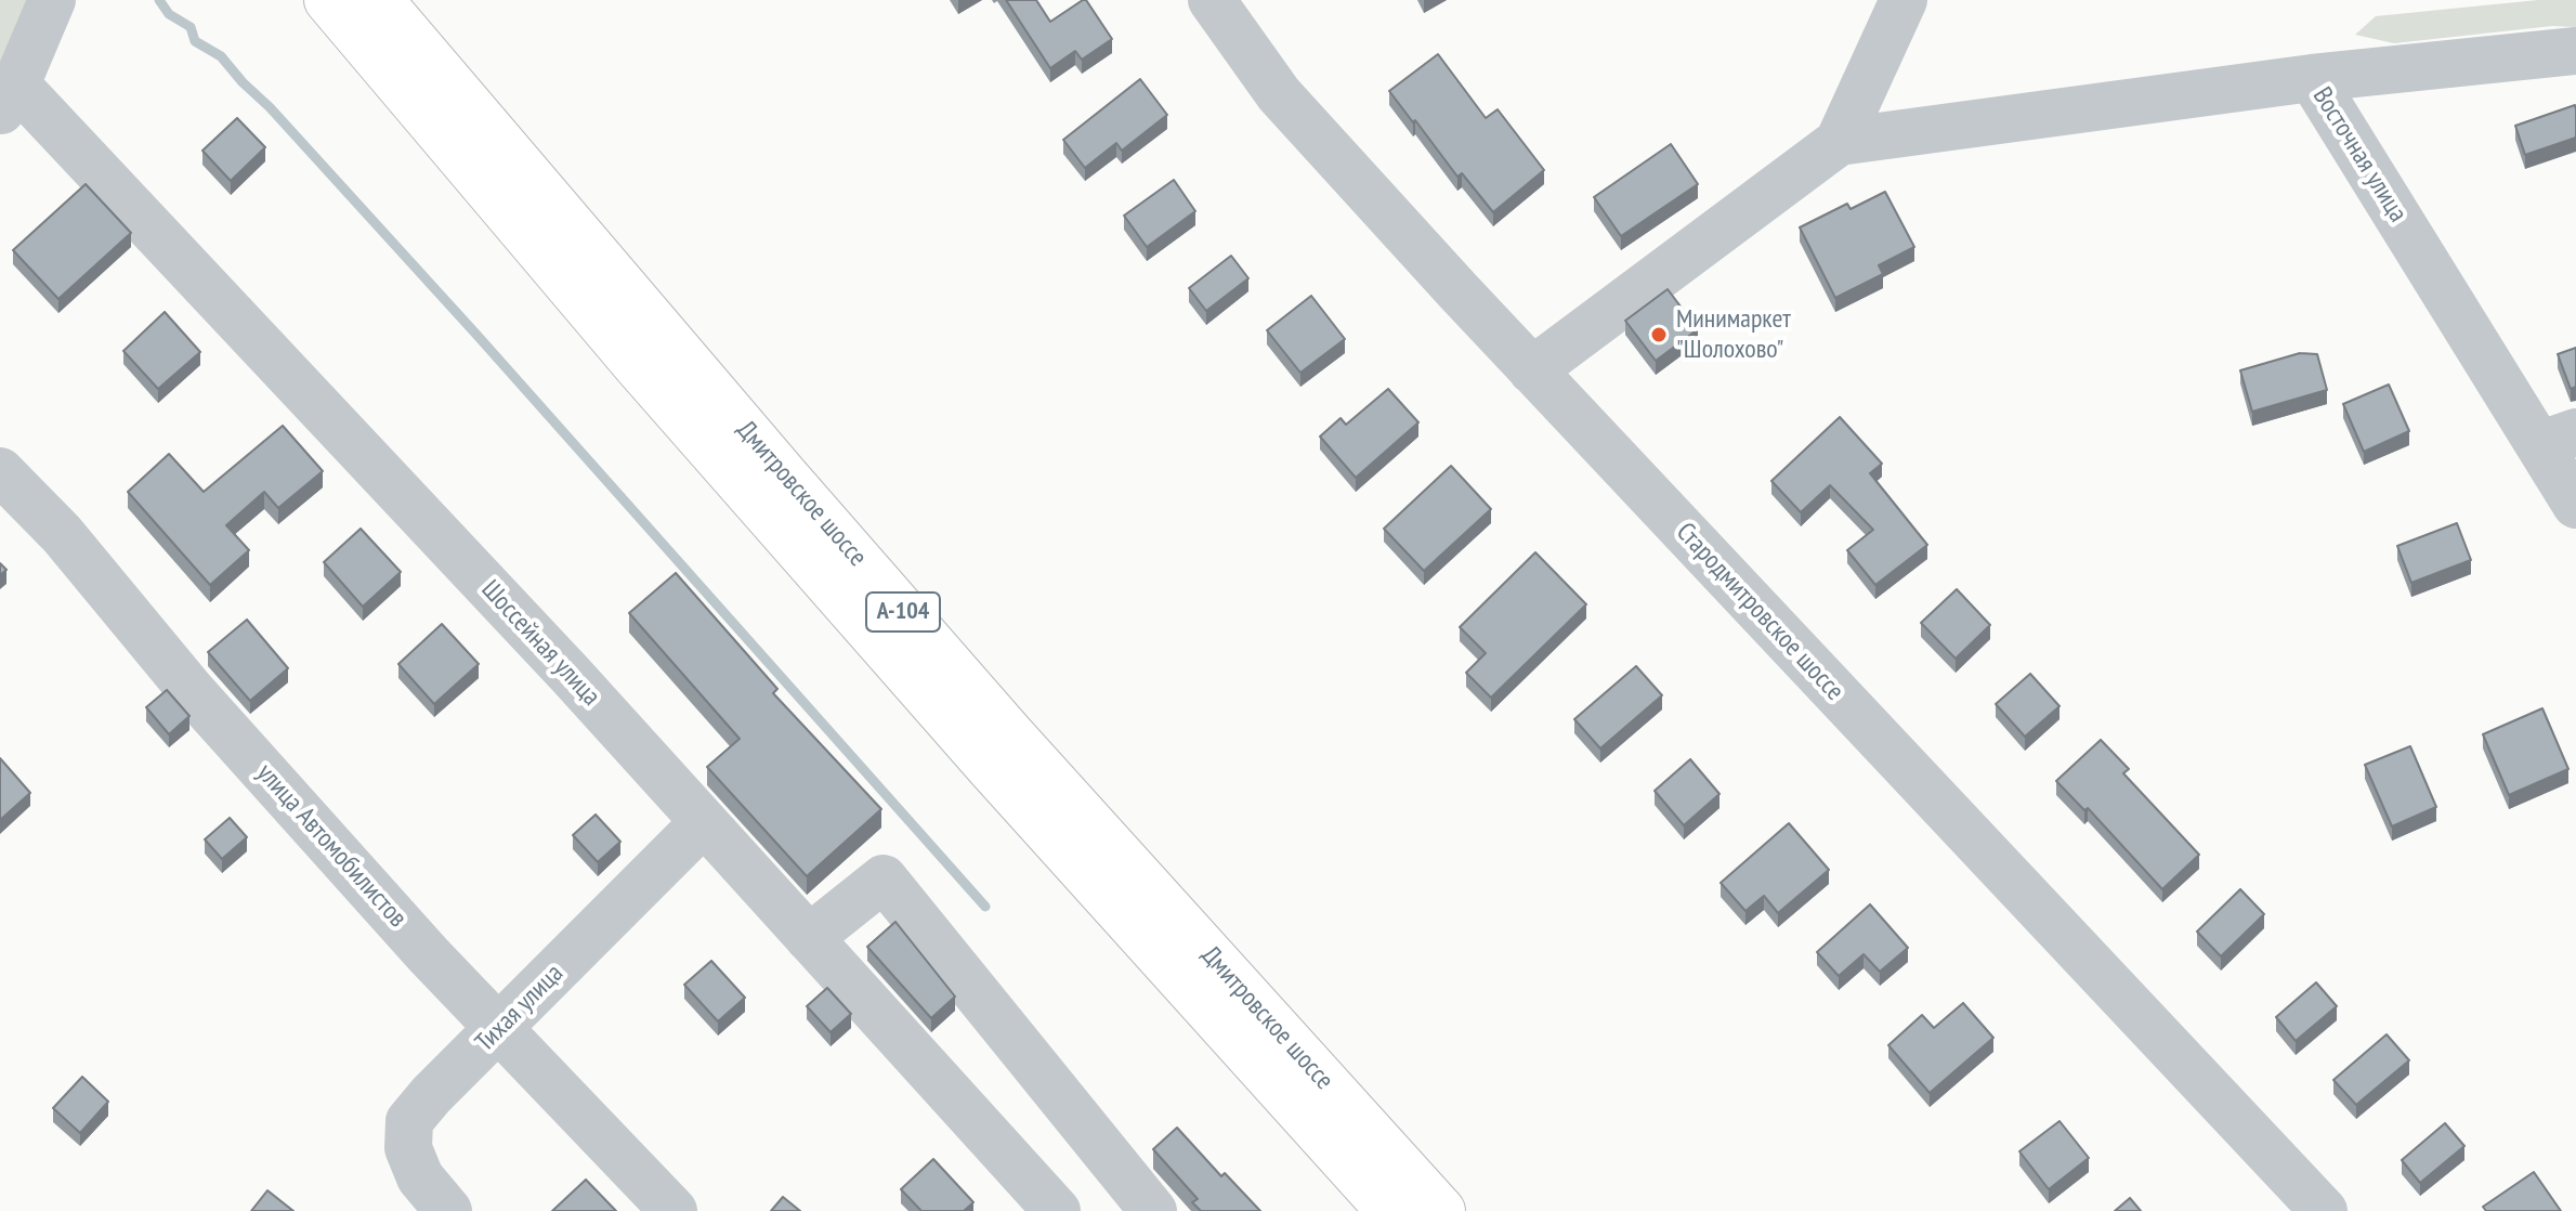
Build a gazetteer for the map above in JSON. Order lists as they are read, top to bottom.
{
  "streets": {
    "highway": ["Дмитровское шоссе", "А-104"],
    "street": [
      "Восточная улица",
      "Стародмитровское шоссе",
      "Шоссейная улица",
      "улица Автомобилистов",
      "Тихая улица"
    ]
  },
  "crossings": [
    ["Шоссейная улица", "Тихая улица"],
    ["улица Автомобилистов", "Тихая улица"]
  ],
  "places": ["Минимаркет \"Шолохово\""]
}
